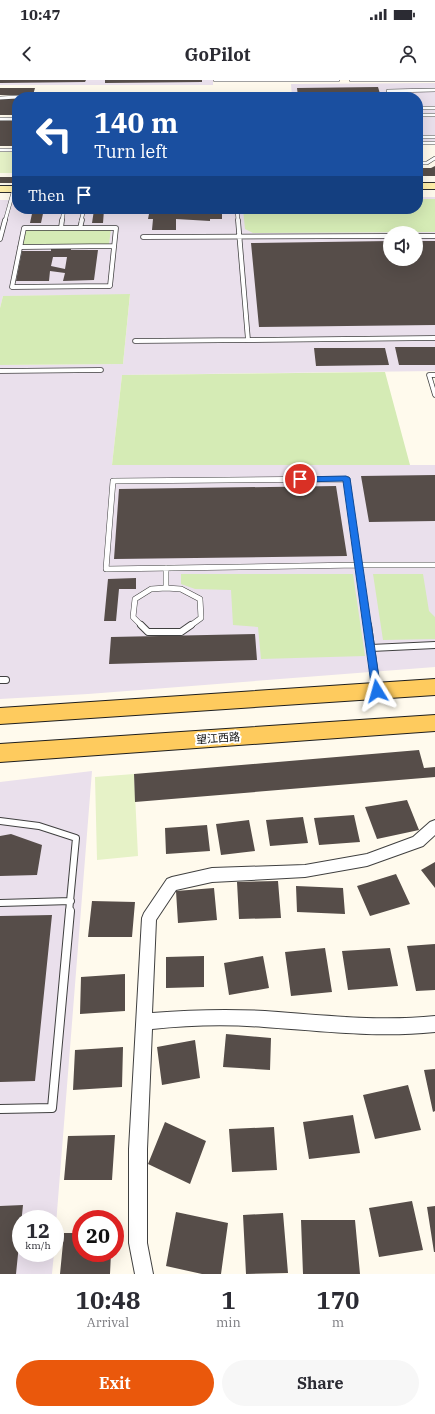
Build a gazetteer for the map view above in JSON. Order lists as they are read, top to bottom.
{
  "streets": {
    "main road": ["望江西路"]
  },
  "page": {
    "status": "10:47",
    "header": "GoPilot",
    "turn": ["140 m", "Turn left"],
    "then": "Then",
    "speed": "12 km/h",
    "limit": "20",
    "eta": [
      "10:48",
      "Arrival",
      "1",
      "min",
      "170",
      "m"
    ],
    "buttons": ["Exit", "Share"]
  }
}
